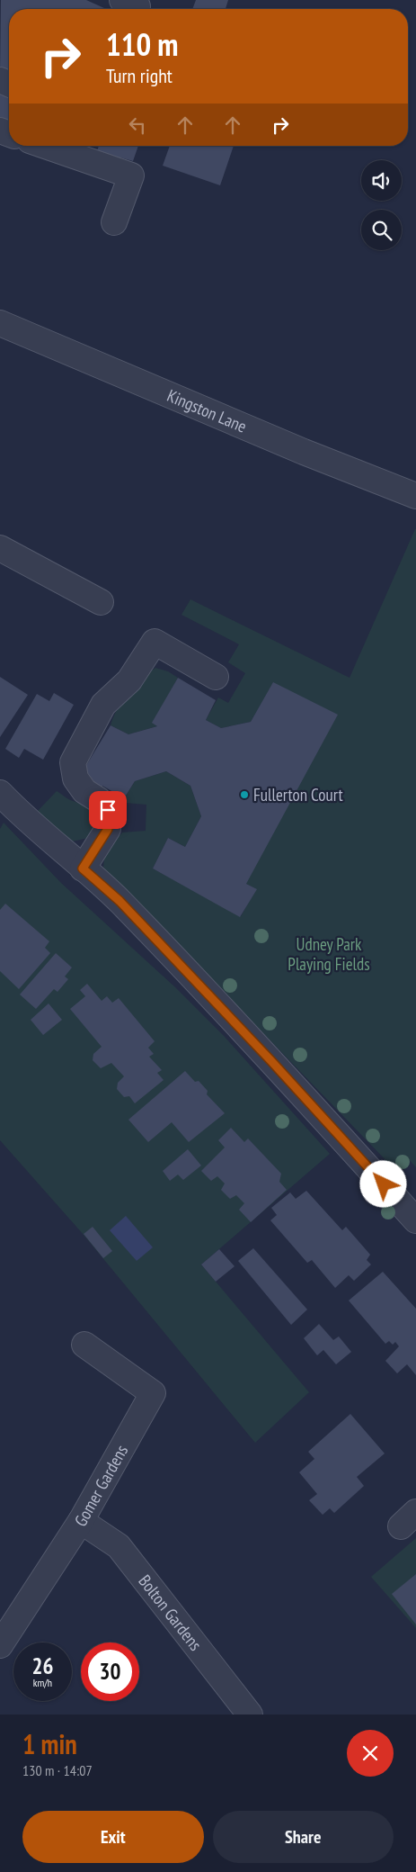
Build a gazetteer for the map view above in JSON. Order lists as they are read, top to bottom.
{
  "streets": {
    "street": ["Kingston Lane", "Gomer Gardens", "Bolton Gardens"]
  },
  "crossings": [
    ["Gomer Gardens", "Bolton Gardens"]
  ],
  "parks": ["Udney Park Playing Fields"],
  "places": ["Fullerton Court"],
  "page": {
    "turn": ["110 m", "Turn right"],
    "speed": "26 km/h",
    "limit": "30",
    "heading": ["1 min", "130 m · 14:07"],
    "buttons": ["Exit", "Share"]
  }
}
